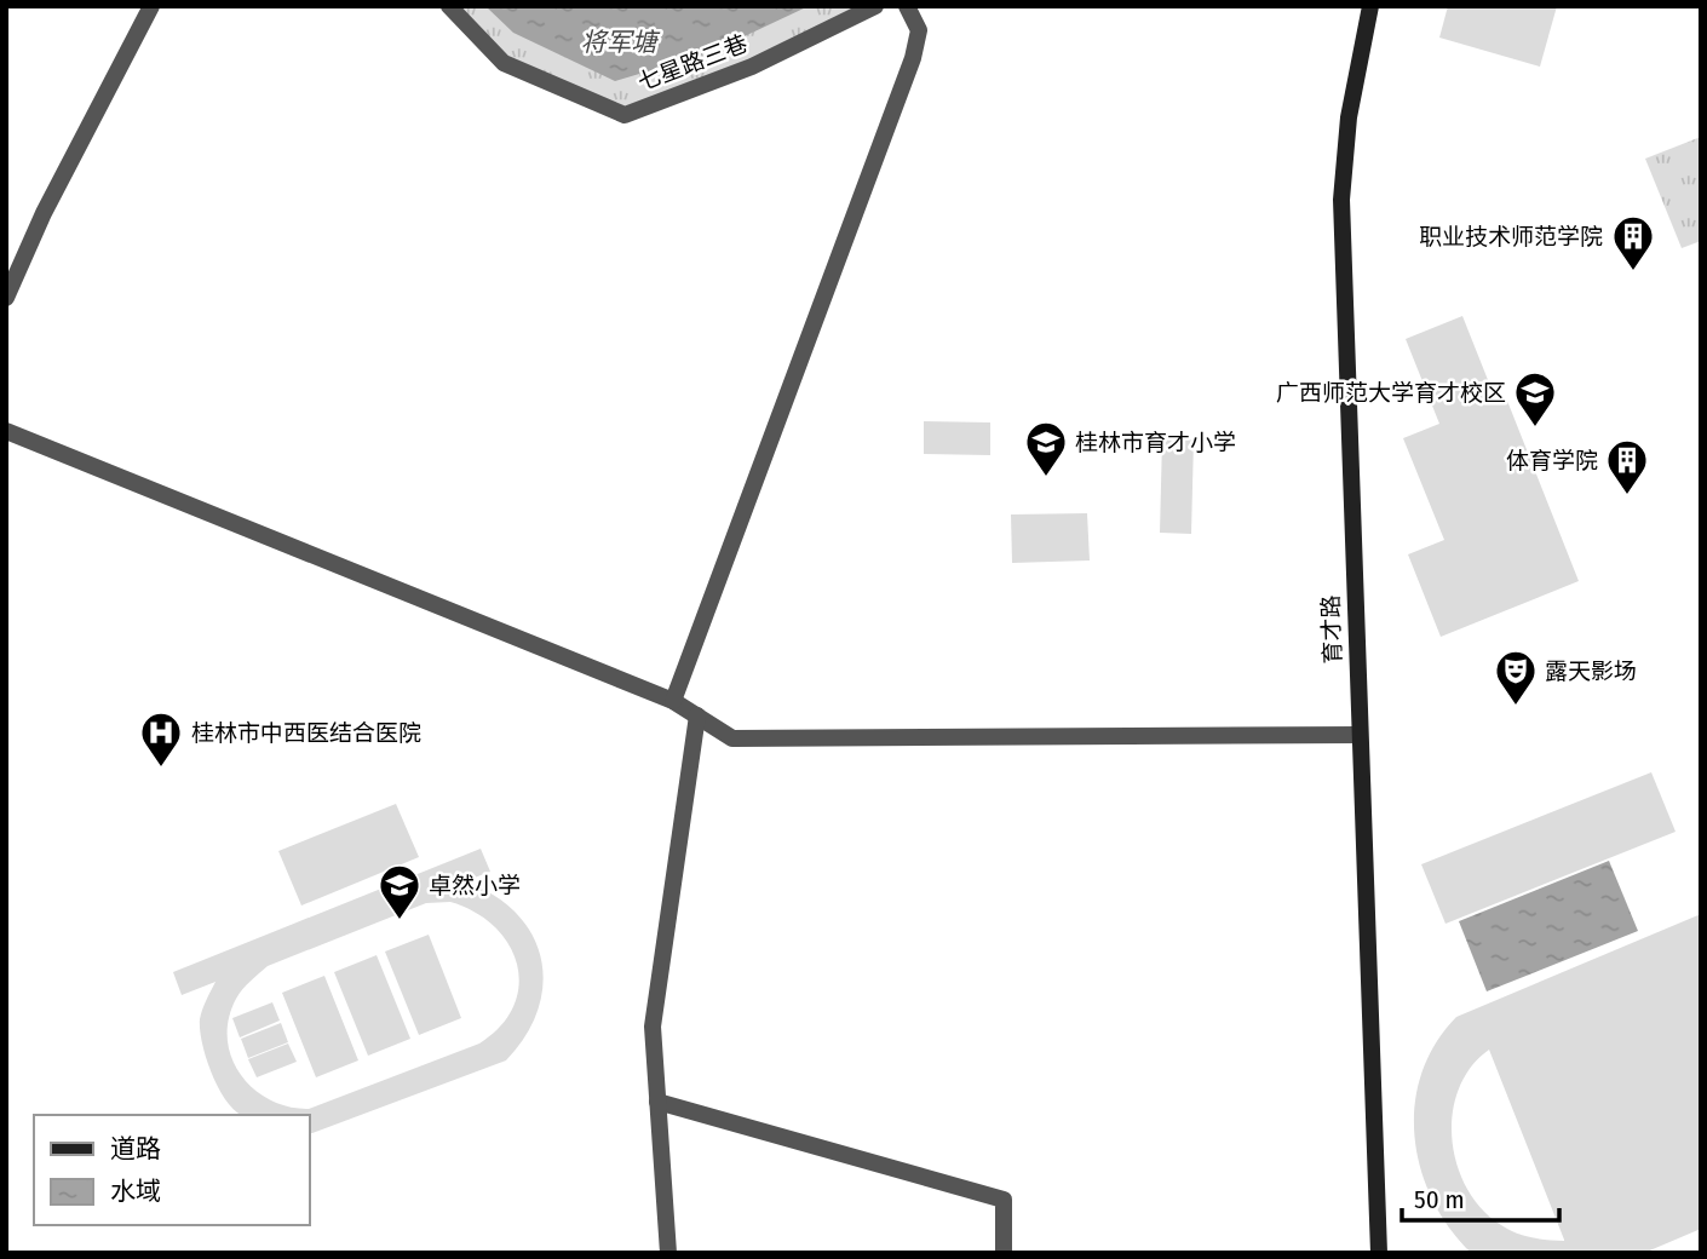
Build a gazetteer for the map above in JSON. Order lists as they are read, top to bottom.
{
  "streets": {
    "main road": ["育才路"],
    "street": ["七星路三巷"]
  },
  "water": ["将军塘"],
  "places": {
    "building": ["职业技术师范学院", "体育学院"],
    "school or university": ["广西师范大学育才校区", "桂林市育才小学", "卓然小学"],
    "theatre": ["露天影场"],
    "hospital": ["桂林市中西医结合医院"]
  },
  "legend": ["道路", "水域"],
  "scale_bar": "50 m"
}
